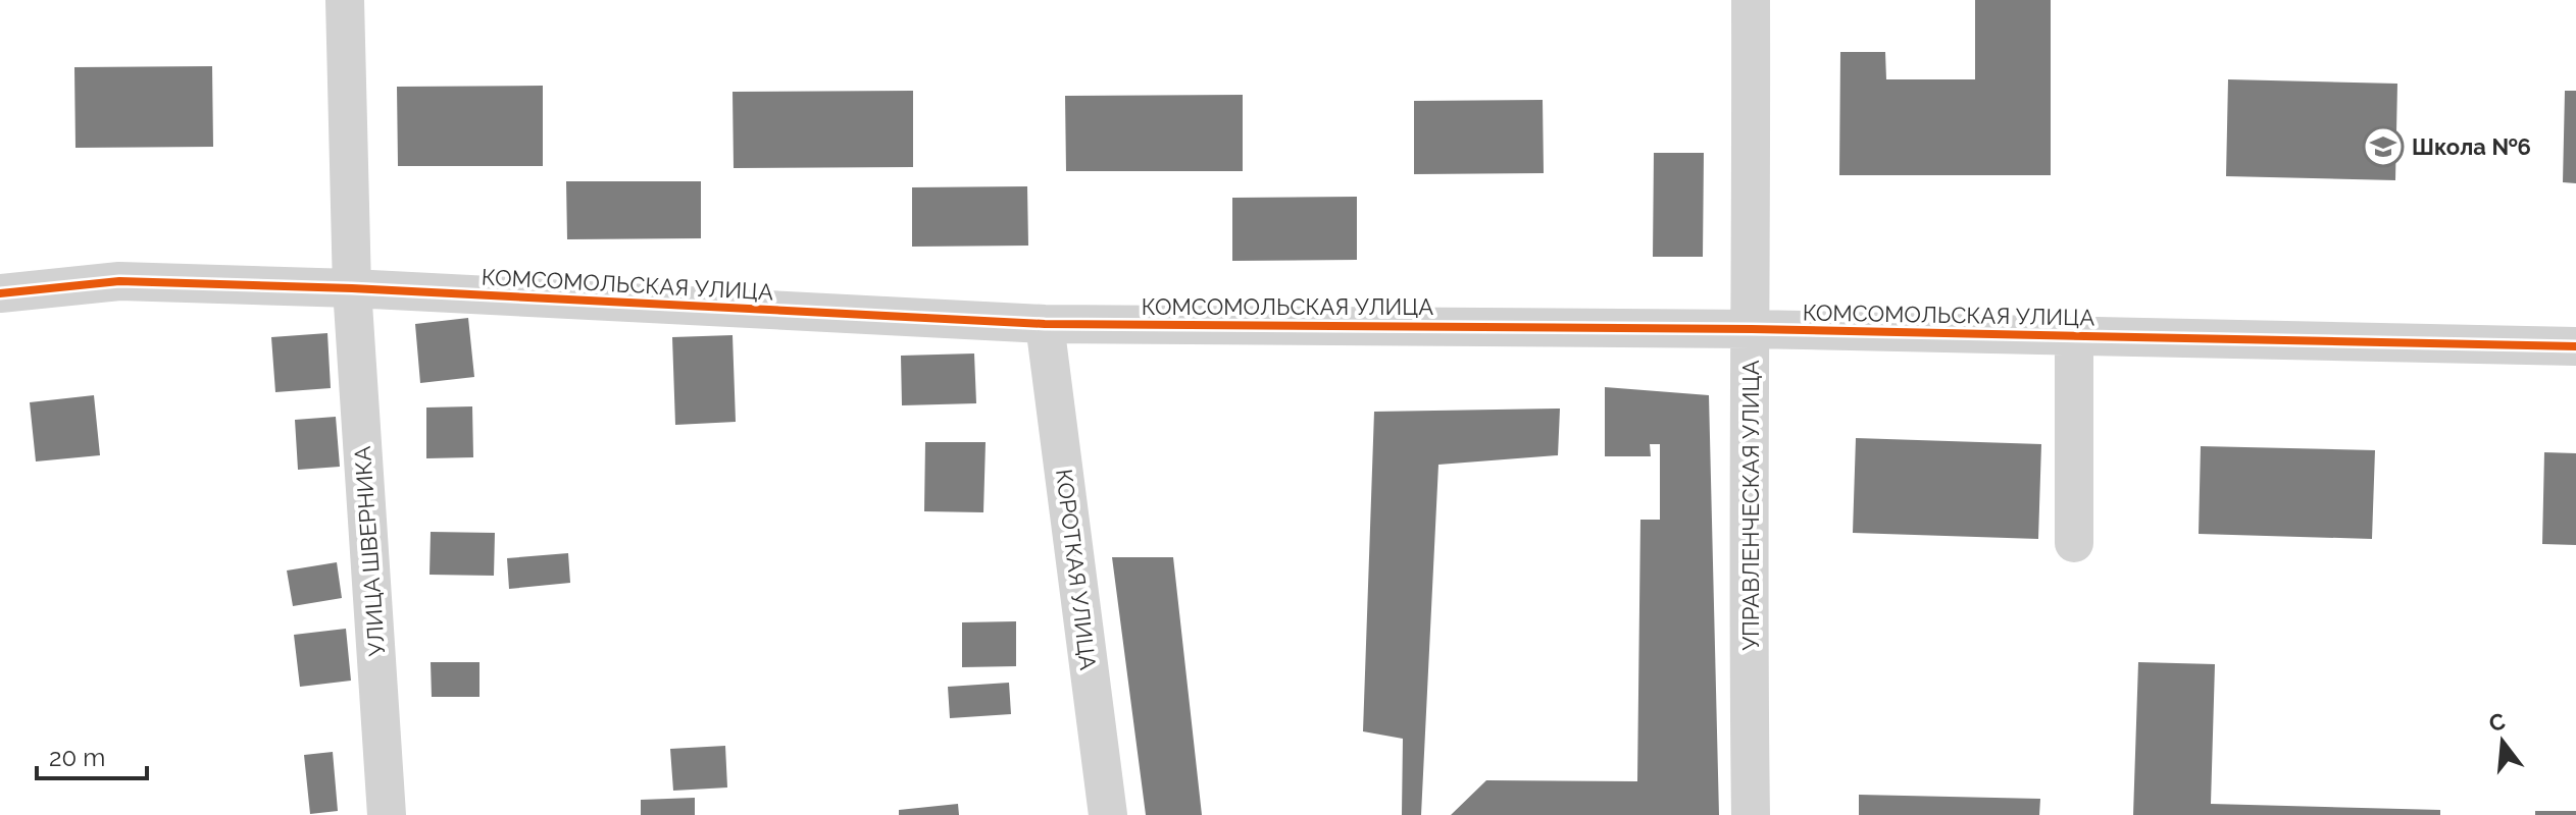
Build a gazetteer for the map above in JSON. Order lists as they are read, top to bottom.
{
  "streets": {
    "street": [
      "КОМСОМОЛЬСКАЯ УЛИЦА",
      "УПРАВЛЕНЧЕСКАЯ УЛИЦА",
      "УЛИЦА ШВЕРНИКА",
      "КОРОТКАЯ УЛИЦА"
    ]
  },
  "crossings": [
    ["КОМСОМОЛЬСКАЯ УЛИЦА", "УПРАВЛЕНЧЕСКАЯ УЛИЦА"],
    ["КОМСОМОЛЬСКАЯ УЛИЦА", "УЛИЦА ШВЕРНИКА"],
    ["КОМСОМОЛЬСКАЯ УЛИЦА", "КОРОТКАЯ УЛИЦА"]
  ],
  "places": {
    "school or university": ["Школа №6"]
  },
  "scale_bar": "20 m",
  "north": "top"
}
